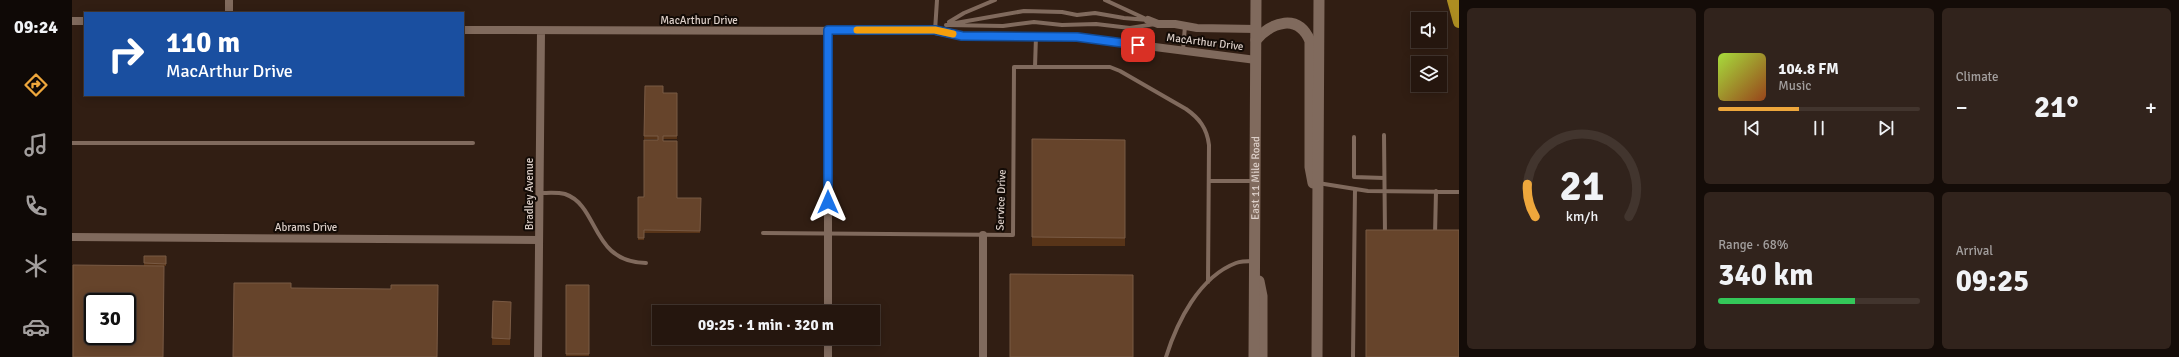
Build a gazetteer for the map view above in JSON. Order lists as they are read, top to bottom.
{
  "streets": {
    "main road": ["East 11 Mile Road"],
    "street": [
      "MacArthur Drive",
      "Bradley Avenue",
      "Service Drive",
      "Abrams Drive"
    ]
  },
  "crossings": [
    ["MacArthur Drive", "East 11 Mile Road"],
    ["MacArthur Drive", "Bradley Avenue"],
    ["Bradley Avenue", "Abrams Drive"]
  ],
  "page": {
    "tabs": "09:24",
    "tile": [
      "Climate",
      ["Range · 68%", "340 km"],
      ["Arrival", "09:25"]
    ],
    "turn": ["110 m", "MacArthur Drive"],
    "song": ["104.8 FM", "Music"],
    "heat": ["−", "21°", "+"],
    "limit": "30",
    "trip": "09:25 · 1 min · 320 m",
    "gauge": ["21", "km/h"]
  }
}
